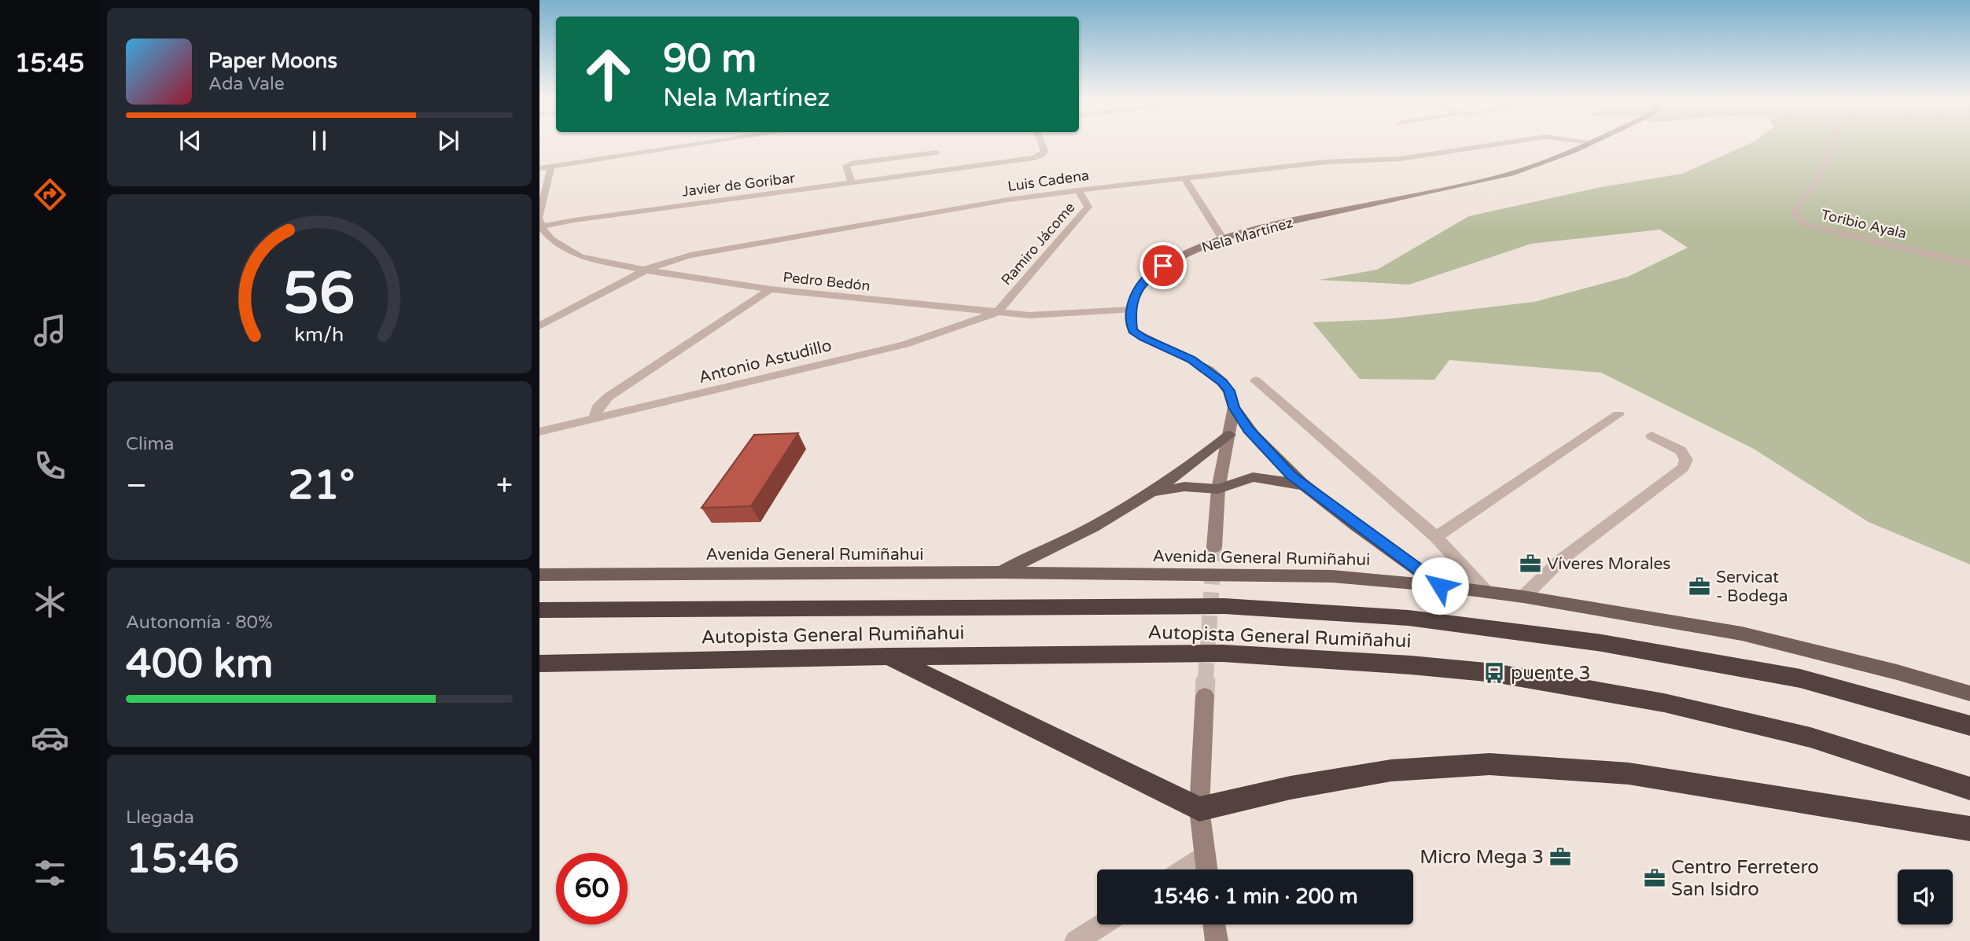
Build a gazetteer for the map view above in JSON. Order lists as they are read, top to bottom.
{
  "streets": {
    "highway": ["Autopista General Rumiñahui"],
    "main road": ["Nela Martínez", "Avenida General Rumiñahui"],
    "street": [
      "Luis Cadena",
      "Javier de Goribar",
      "Toribio Ayala",
      "Ramiro Jácome",
      "Pedro Bedón",
      "Antonio Astudillo"
    ]
  },
  "crossings": [
    ["Luis Cadena", "Ramiro Jácome"],
    ["Luis Cadena", "Pedro Bedón"],
    ["Javier de Goribar", "Pedro Bedón"],
    ["Nela Martínez", "Pedro Bedón"],
    ["Ramiro Jácome", "Pedro Bedón"],
    ["Ramiro Jácome", "Antonio Astudillo"],
    ["Pedro Bedón", "Antonio Astudillo"]
  ],
  "places": {
    "office": [
      "Víveres Morales",
      "Servicat - Bodega",
      "Micro Mega 3",
      "Centro Ferretero San Isidro"
    ],
    "bus stop": ["puente 3"]
  },
  "page": {
    "tabs": "15:45",
    "turn": ["90 m", "Nela Martínez"],
    "song": ["Paper Moons", "Ada Vale"],
    "tile": [
      "Clima",
      ["Autonomía · 80%", "400 km"],
      ["Llegada", "15:46"]
    ],
    "heat": ["−", "21°", "+"],
    "limit": "60",
    "trip": "15:46 · 1 min · 200 m",
    "gauge": ["56", "km/h"]
  }
}
